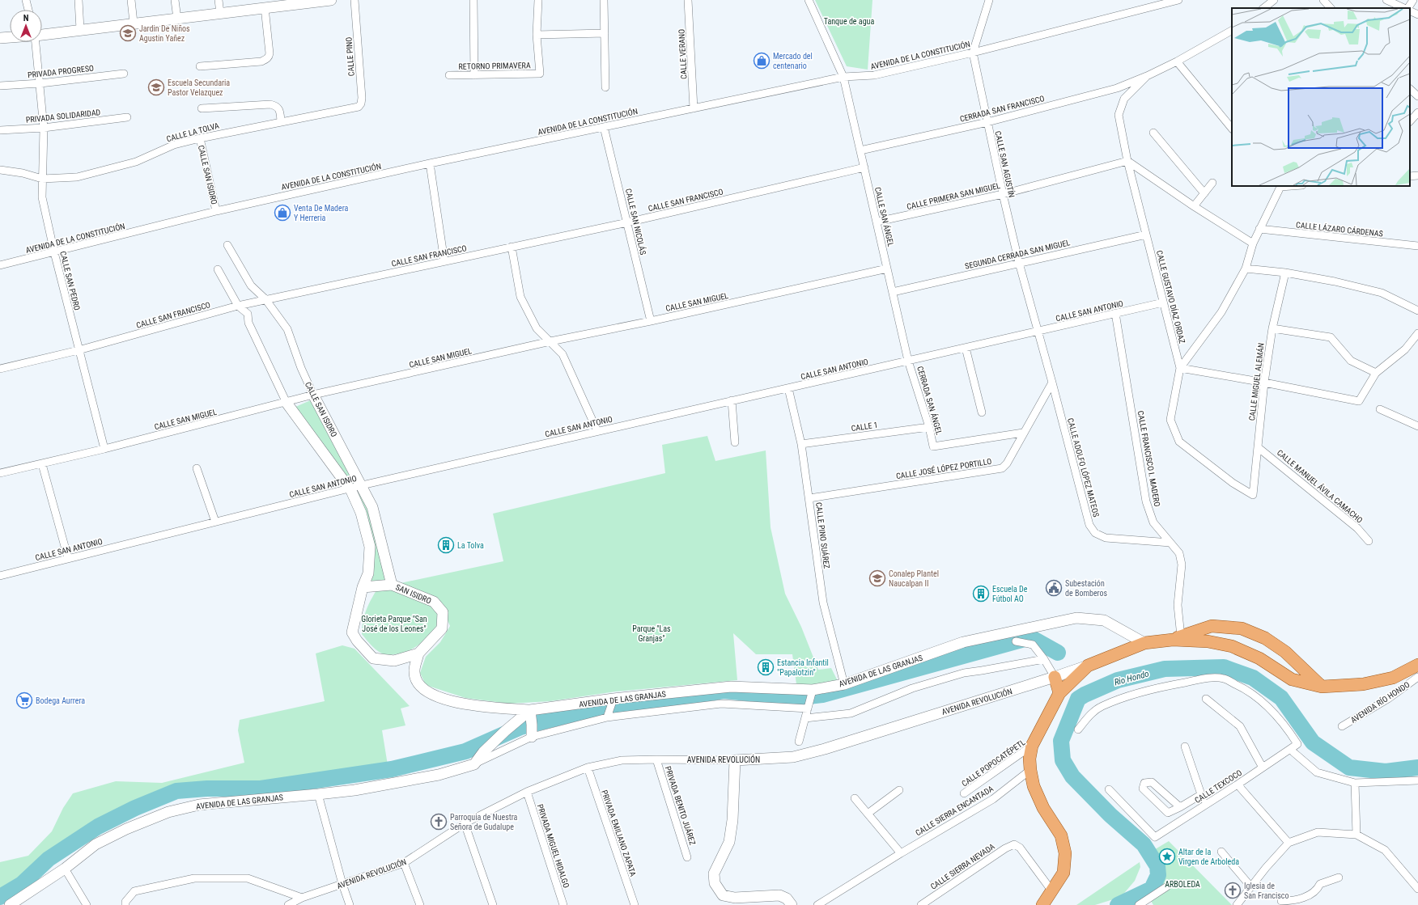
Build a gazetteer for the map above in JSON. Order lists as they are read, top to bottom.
{
  "streets": {
    "main road": ["AVENIDA REVOLUCIÓN"],
    "street": [
      "CALLE VERANO",
      "AVENIDA DE LA CONSTITUCIÓN",
      "CALLE PINO",
      "RETORNO PRIMAVERA",
      "PRIVADA PROGRESO",
      "CERRADA SAN FRANCISCO",
      "PRIVADA SOLIDARIDAD",
      "CALLE LA TOLVA",
      "CALLE SAN AGUSTÍN",
      "CALLE SAN ISIDRO",
      "CALLE PRIMERA SAN MIGUEL",
      "CALLE SAN FRANCISCO",
      "CALLE SAN ÁNGEL",
      "CALLE SAN NICOLÁS",
      "CALLE LÁZARO CÁRDENAS",
      "SEGUNDA CERRADA SAN MIGUEL",
      "CALLE SAN PEDRO",
      "CALLE GUSTAVO DÍAZ ORDAZ",
      "CALLE SAN MIGUEL",
      "CALLE SAN ANTONIO",
      "CALLE MIGUEL ALEMÁN",
      "CERRADA SAN ÁNGEL",
      "CALLE 1",
      "CALLE FRANCISCO I. MADERO",
      "CALLE ADOLFO LÓPEZ MATEOS",
      "CALLE JOSÉ LÓPEZ PORTILLO",
      "CALLE MANUEL ÁVILA CAMACHO",
      "CALLE PINO SUÁREZ",
      "SAN ISIDRO",
      "AVENIDA DE LAS GRANJAS",
      "AVENIDA RÍO HONDO",
      "CALLE POPOCATÉPETL",
      "CALLE TEXCOCO",
      "PRIVADA BENITO JUÁREZ",
      "CALLE SIERRA ENCANTADA",
      "PRIVADA EMILIANO ZAPATA",
      "PRIVADA MIGUEL HIDALGO",
      "CALLE SIERRA NEVADA"
    ]
  },
  "crossings": [
    ["CALLE VERANO", "AVENIDA DE LA CONSTITUCIÓN"],
    ["AVENIDA DE LA CONSTITUCIÓN", "CALLE SAN AGUSTÍN"],
    ["AVENIDA DE LA CONSTITUCIÓN", "CALLE SAN ISIDRO"],
    ["AVENIDA DE LA CONSTITUCIÓN", "CALLE SAN ÁNGEL"],
    ["AVENIDA DE LA CONSTITUCIÓN", "CALLE SAN NICOLÁS"],
    ["AVENIDA DE LA CONSTITUCIÓN", "CALLE SAN PEDRO"],
    ["CALLE PINO", "CALLE LA TOLVA"],
    ["PRIVADA PROGRESO", "CALLE SAN PEDRO"],
    ["CERRADA SAN FRANCISCO", "CALLE SAN AGUSTÍN"],
    ["CERRADA SAN FRANCISCO", "CALLE SAN ÁNGEL"],
    ["CERRADA SAN FRANCISCO", "CALLE GUSTAVO DÍAZ ORDAZ"],
    ["PRIVADA SOLIDARIDAD", "CALLE SAN PEDRO"],
    ["CALLE LA TOLVA", "CALLE SAN ISIDRO"],
    ["CALLE LA TOLVA", "CALLE SAN PEDRO"],
    ["CALLE SAN AGUSTÍN", "CALLE PRIMERA SAN MIGUEL"],
    ["CALLE SAN AGUSTÍN", "SEGUNDA CERRADA SAN MIGUEL"],
    ["CALLE SAN AGUSTÍN", "CALLE SAN ANTONIO"],
    ["CALLE SAN AGUSTÍN", "CALLE ADOLFO LÓPEZ MATEOS"],
    ["CALLE SAN ISIDRO", "CALLE SAN FRANCISCO"],
    ["CALLE SAN ISIDRO", "CALLE SAN MIGUEL"],
    ["CALLE SAN ISIDRO", "CALLE SAN ANTONIO"],
    ["CALLE SAN ISIDRO", "SAN ISIDRO"],
    ["CALLE SAN ISIDRO", "AVENIDA DE LAS GRANJAS"],
    ["CALLE PRIMERA SAN MIGUEL", "CALLE SAN ÁNGEL"],
    ["CALLE PRIMERA SAN MIGUEL", "CALLE GUSTAVO DÍAZ ORDAZ"],
    ["CALLE SAN FRANCISCO", "CALLE SAN ÁNGEL"],
    ["CALLE SAN FRANCISCO", "CALLE SAN NICOLÁS"],
    ["CALLE SAN FRANCISCO", "CALLE SAN PEDRO"],
    ["CALLE SAN ÁNGEL", "SEGUNDA CERRADA SAN MIGUEL"],
    ["CALLE SAN ÁNGEL", "CALLE SAN MIGUEL"],
    ["CALLE SAN ÁNGEL", "CALLE SAN ANTONIO"],
    ["CALLE SAN ÁNGEL", "CERRADA SAN ÁNGEL"],
    ["CALLE SAN NICOLÁS", "CALLE SAN MIGUEL"],
    ["SEGUNDA CERRADA SAN MIGUEL", "CALLE GUSTAVO DÍAZ ORDAZ"],
    ["CALLE SAN PEDRO", "CALLE SAN MIGUEL"],
    ["CALLE GUSTAVO DÍAZ ORDAZ", "CALLE SAN ANTONIO"],
    ["CALLE GUSTAVO DÍAZ ORDAZ", "CALLE MIGUEL ALEMÁN"],
    ["CALLE SAN ANTONIO", "CERRADA SAN ÁNGEL"],
    ["CALLE SAN ANTONIO", "CALLE FRANCISCO I. MADERO"],
    ["CALLE SAN ANTONIO", "CALLE ADOLFO LÓPEZ MATEOS"],
    ["CALLE SAN ANTONIO", "CALLE PINO SUÁREZ"],
    ["CALLE MIGUEL ALEMÁN", "CALLE MANUEL ÁVILA CAMACHO"],
    ["CERRADA SAN ÁNGEL", "CALLE 1"],
    ["CERRADA SAN ÁNGEL", "CALLE JOSÉ LÓPEZ PORTILLO"],
    ["CALLE 1", "CALLE PINO SUÁREZ"],
    ["CALLE FRANCISCO I. MADERO", "CALLE ADOLFO LÓPEZ MATEOS"],
    ["CALLE FRANCISCO I. MADERO", "AVENIDA REVOLUCIÓN"],
    ["CALLE ADOLFO LÓPEZ MATEOS", "CALLE JOSÉ LÓPEZ PORTILLO"],
    ["CALLE JOSÉ LÓPEZ PORTILLO", "CALLE PINO SUÁREZ"],
    ["CALLE PINO SUÁREZ", "AVENIDA DE LAS GRANJAS"],
    ["SAN ISIDRO", "AVENIDA DE LAS GRANJAS"],
    ["AVENIDA DE LAS GRANJAS", "AVENIDA REVOLUCIÓN"],
    ["AVENIDA REVOLUCIÓN", "PRIVADA BENITO JUÁREZ"],
    ["AVENIDA REVOLUCIÓN", "PRIVADA EMILIANO ZAPATA"],
    ["AVENIDA REVOLUCIÓN", "PRIVADA MIGUEL HIDALGO"]
  ],
  "water": ["Rio Hondo"],
  "parks": [
    "Tanque de agua",
    "Glorieta Parque \"San José de los Leones\"",
    "Parque \"Las Granjas\"",
    "ARBOLEDA"
  ],
  "places": {
    "school or university": ["Jardin De Niños Agustin Yañez", "Escuela Secundaria Pastor Velazquez", "Conalep Plantel Naucalpan II"],
    "shop": ["Mercado del centenario", "Venta De Madera Y Herreria"],
    "building": ["La Tolva", "Escuela De Fútbol AO", "Estancia Infantil \"Papalotzin\""],
    "public building": ["Subestación de Bomberos"],
    "supermarket": ["Bodega Aurrera"],
    "church": ["Parroquia de Nuestra Señora de Gudalupe", "Iglesia de San Francisco"],
    "place": ["Altar de la Virgen de Arboleda"]
  },
  "north": "top"
}
